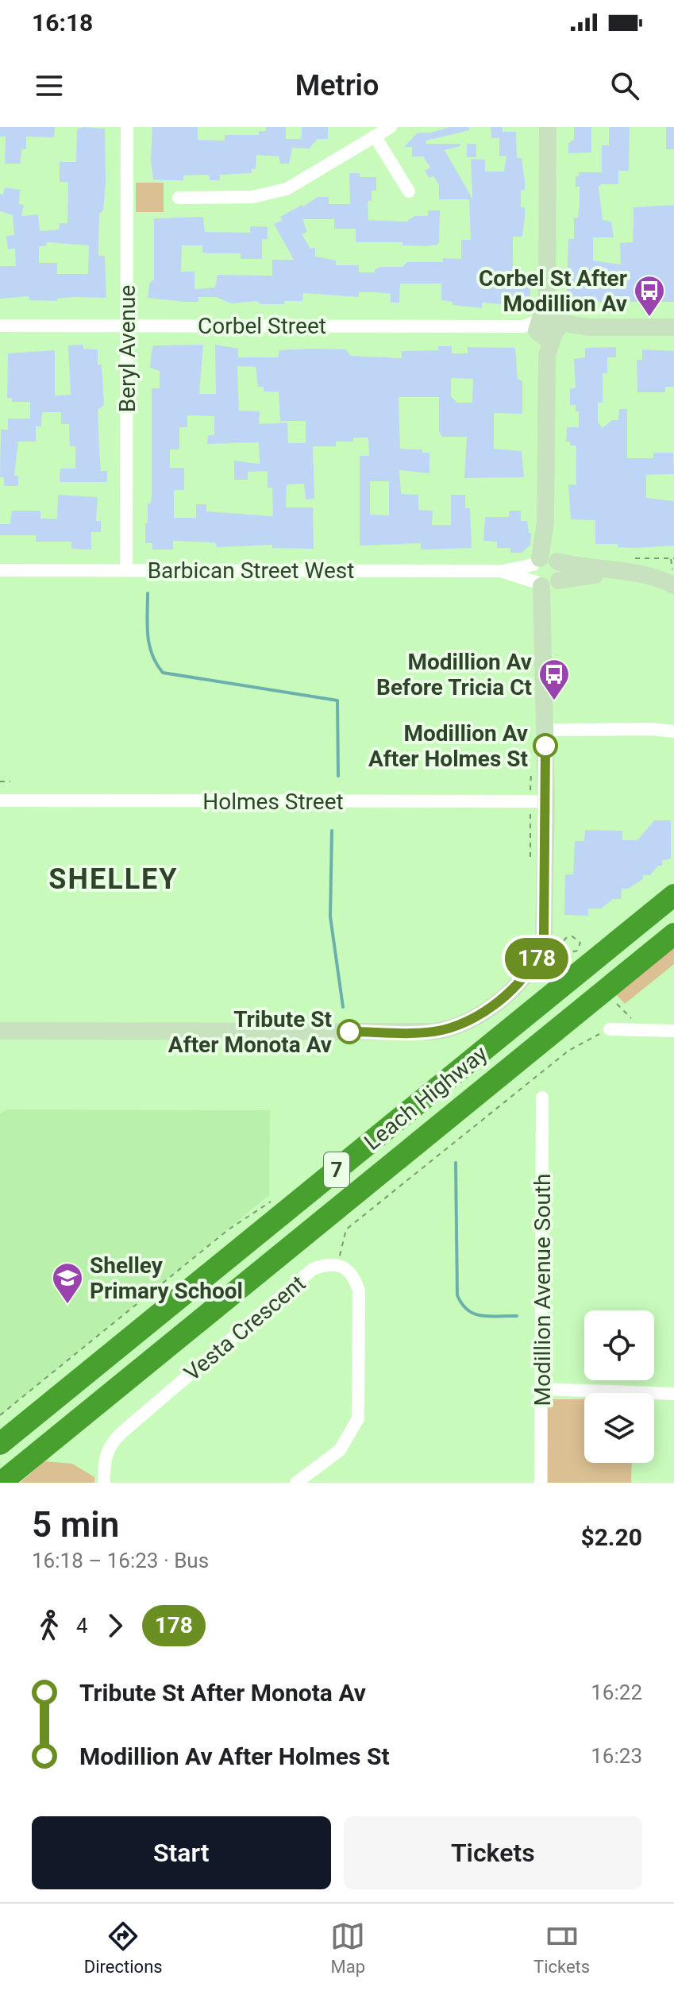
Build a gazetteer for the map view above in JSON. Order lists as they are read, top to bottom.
{
  "streets": {
    "highway": ["Leach Highway", "7"],
    "street": [
      "Corbel Street",
      "Beryl Avenue",
      "Barbican Street West",
      "Holmes Street",
      "Modillion Avenue South",
      "Vesta Crescent"
    ]
  },
  "crossings": [
    ["Corbel Street", "Beryl Avenue"],
    ["Beryl Avenue", "Barbican Street West"]
  ],
  "districts": ["SHELLEY"],
  "places": {
    "bus stop": ["Corbel St After Modillion Av", "Modillion Av Before Tricia Ct"],
    "other": ["Modillion Av After Holmes St", "Tribute St After Monota Av"],
    "school or university": ["Shelley Primary School"]
  },
  "lines": ["bus line 178"],
  "page": {
    "status": "16:18",
    "header": "Metrio",
    "on_map": "178",
    "heading": ["5 min", "16:18 – 16:23 · Bus", "$2.20"],
    "legs": ["4", "178"],
    "list": [
      {
        "name": "Tribute St After Monota Av",
        "value": "16:22"
      },
      {
        "name": "Modillion Av After Holmes St",
        "value": "16:23"
      }
    ],
    "buttons": ["Start", "Tickets"],
    "tabs": ["Directions", "Map", "Tickets"]
  }
}
